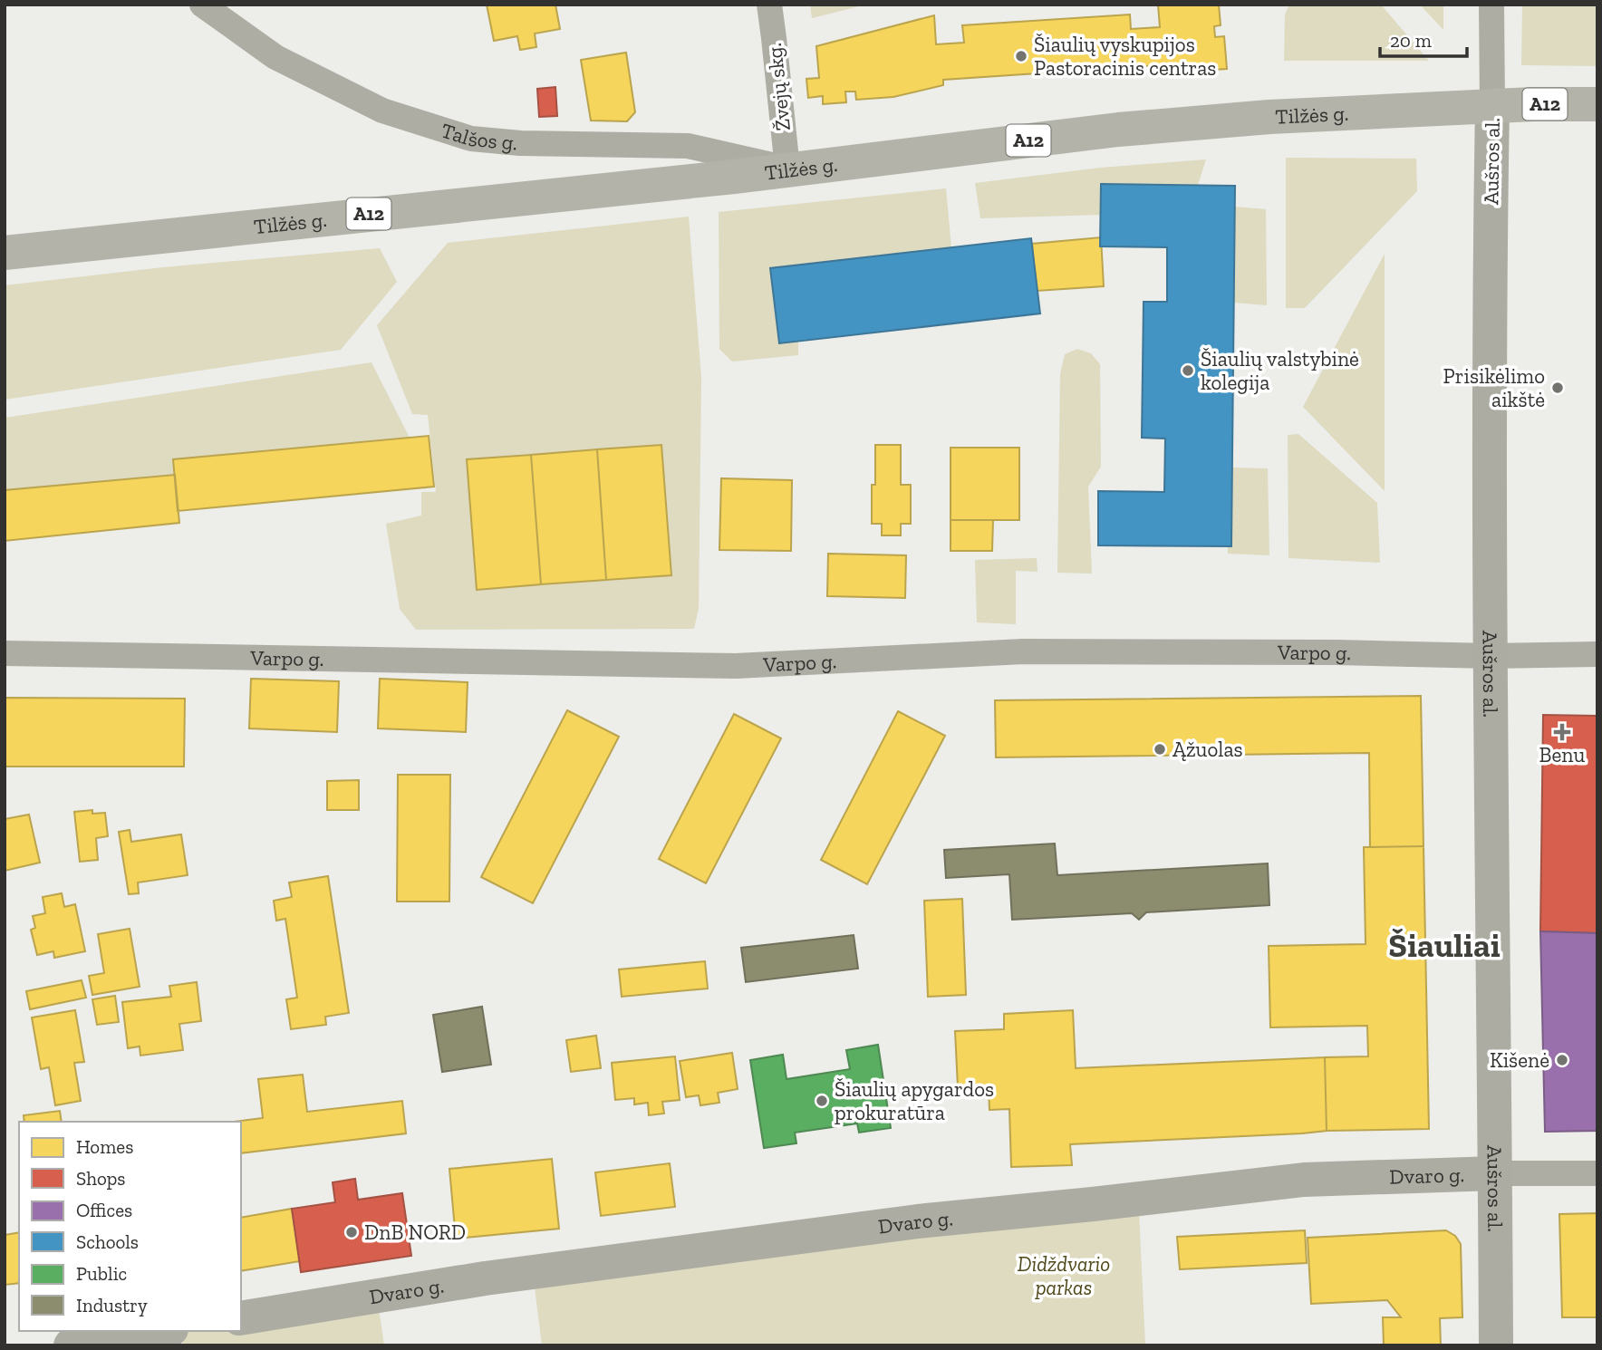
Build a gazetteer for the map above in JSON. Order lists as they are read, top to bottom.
{
  "streets": {
    "highway": ["A12", "Tilžės g."],
    "main road": ["Aušros al.", "Dvaro g."],
    "street": ["Žvejų skg.", "Talšos g.", "Varpo g."]
  },
  "crossings": [
    ["Žvejų skg.", "Tilžės g."],
    ["Žvejų skg.", "Talšos g."],
    ["Tilžės g.", "Talšos g."],
    ["Tilžės g.", "Aušros al."],
    ["Aušros al.", "Varpo g."],
    ["Aušros al.", "Dvaro g."]
  ],
  "districts": ["Šiauliai"],
  "parks": ["Didždvario parkas"],
  "places": {
    "other": [
      "Šiaulių vyskupijos Pastoracinis centras",
      "Šiaulių valstybinė kolegija",
      "Prisikėlimo aikštė",
      "Ąžuolas",
      "Kišenė",
      "Šiaulių apygardos prokuratūra",
      "DnB NORD"
    ],
    "health": ["Benu"]
  },
  "legend": [
    "Homes",
    "Shops",
    "Offices",
    "Schools",
    "Public",
    "Industry"
  ],
  "scale_bar": "20 m"
}
